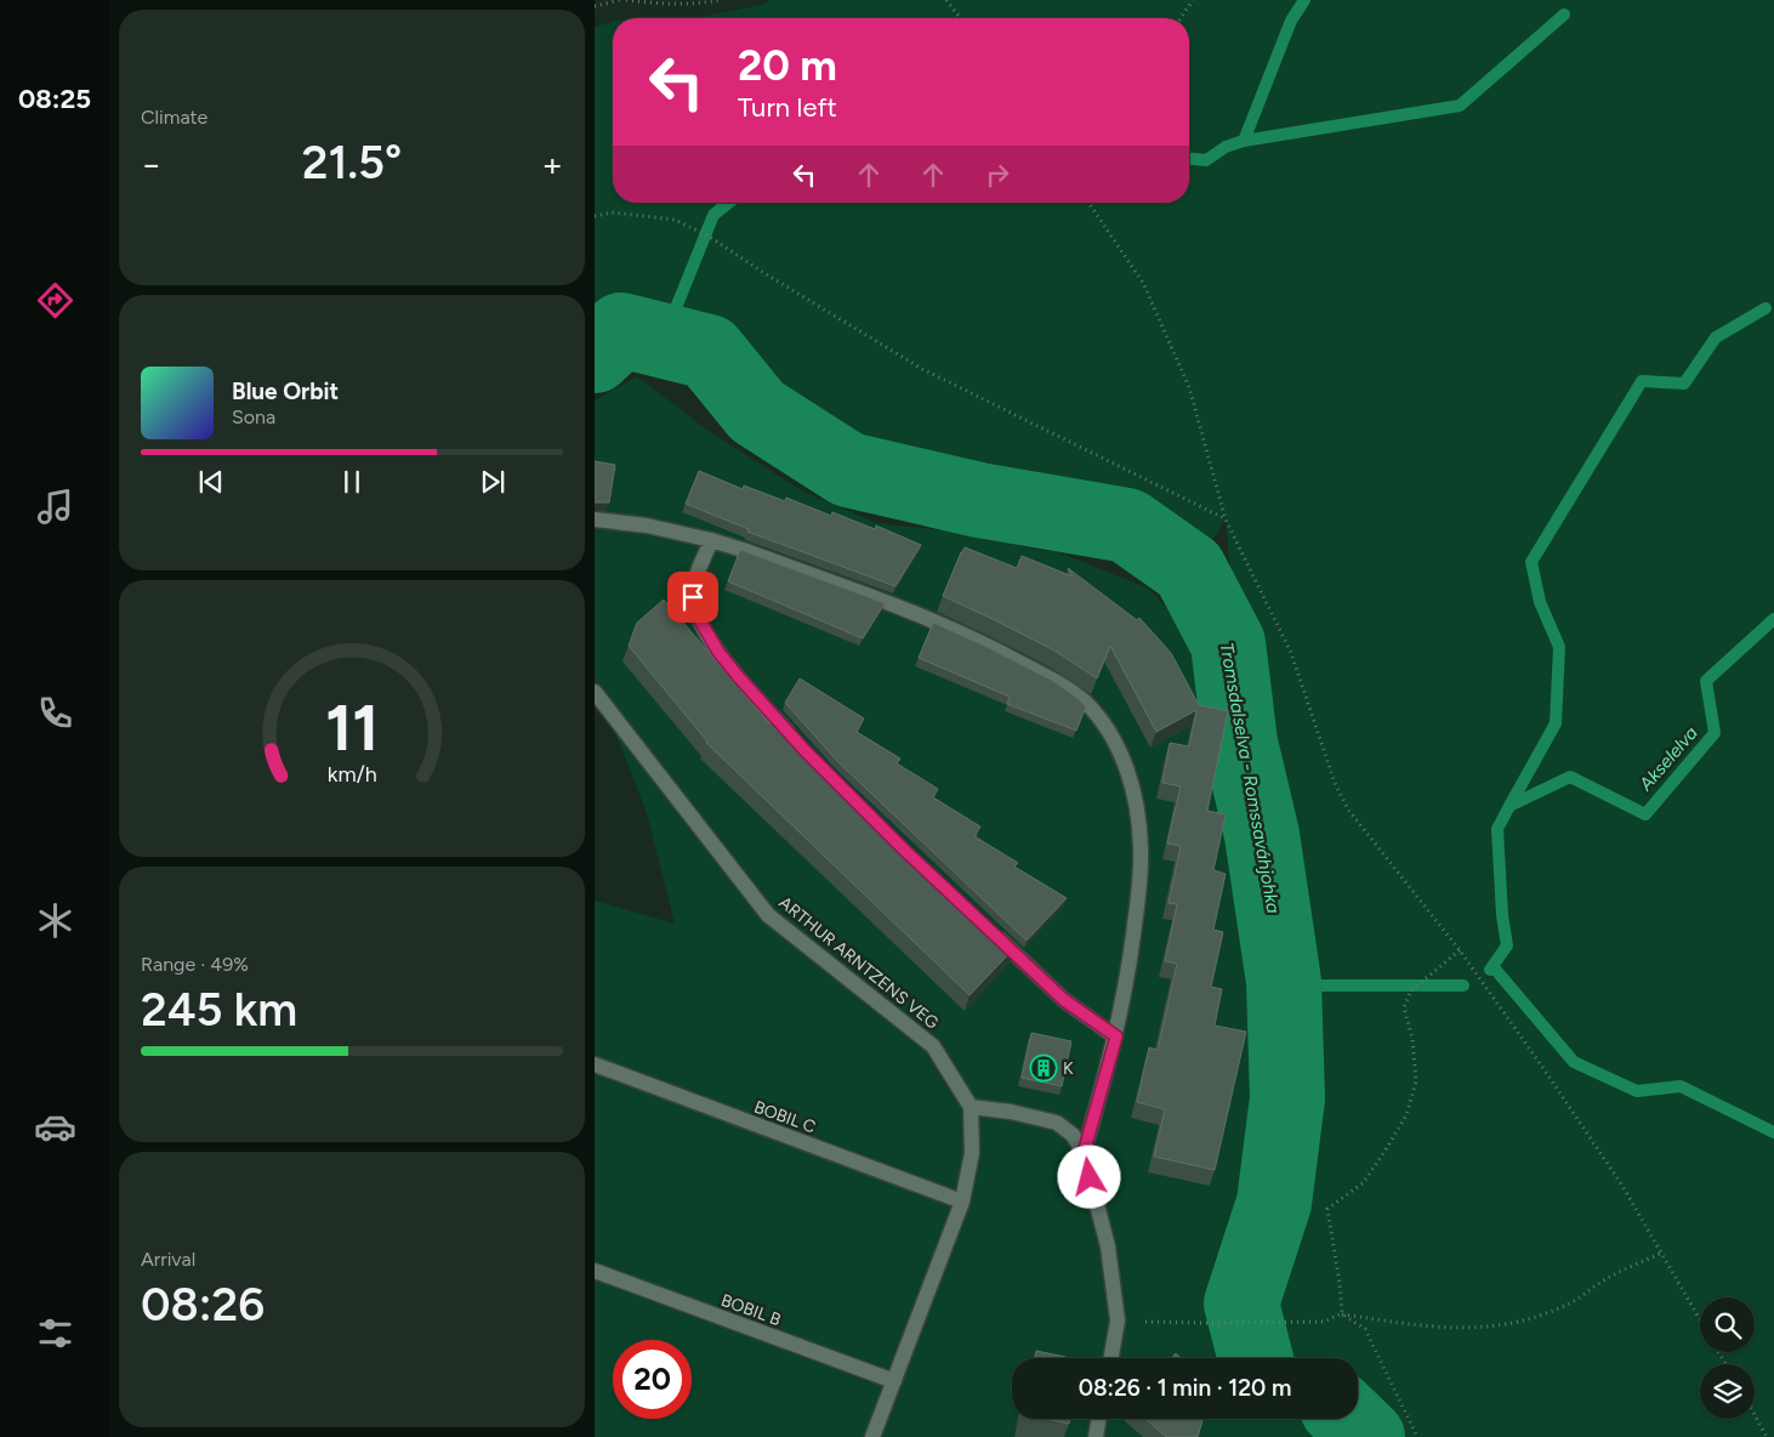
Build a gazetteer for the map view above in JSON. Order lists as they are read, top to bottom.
{
  "streets": {
    "lane": ["ARTHUR ARNTZENS VEG", "BOBIL C", "BOBIL B"]
  },
  "water": ["Akselelva", "Tromsdalselva - Romssaváhjohka"],
  "places": {
    "building": ["K"]
  },
  "page": {
    "tabs": "08:25",
    "tile": [
      "Climate",
      ["Range · 49%", "245 km"],
      ["Arrival", "08:26"]
    ],
    "turn": ["20 m", "Turn left"],
    "heat": ["−", "21.5°", "+"],
    "song": ["Blue Orbit", "Sona"],
    "limit": "20",
    "trip": "08:26 · 1 min · 120 m",
    "gauge": ["11", "km/h"]
  }
}
